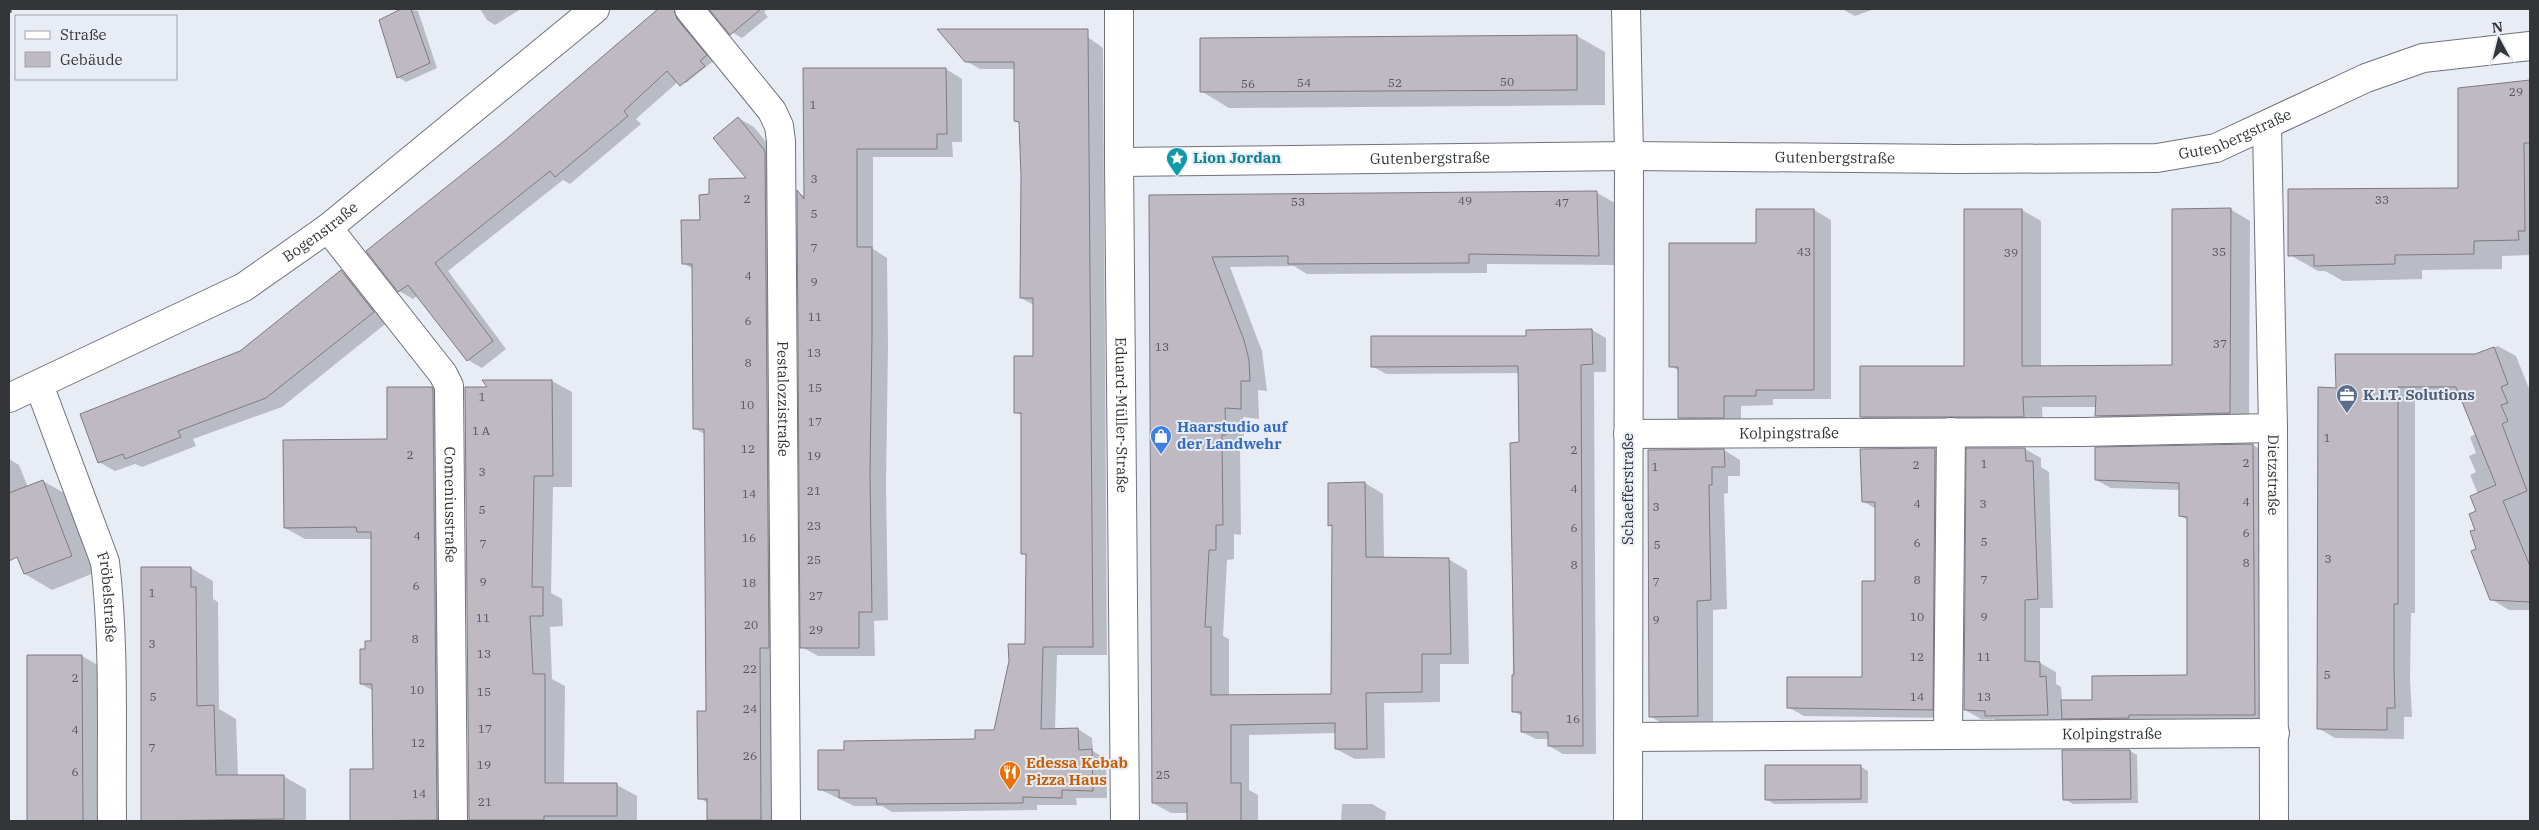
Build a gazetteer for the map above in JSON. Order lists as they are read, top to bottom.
{
  "streets": {
    "street": [
      "Gutenbergstraße",
      "Bogenstraße",
      "Pestalozzistraße",
      "Eduard-Müller-Straße",
      "Kolpingstraße",
      "Dietzstraße",
      "Schaefferstraße",
      "Comeniusstraße",
      "Fröbelstraße"
    ]
  },
  "crossings": [
    ["Gutenbergstraße", "Eduard-Müller-Straße"],
    ["Gutenbergstraße", "Dietzstraße"],
    ["Gutenbergstraße", "Schaefferstraße"],
    ["Bogenstraße", "Comeniusstraße"],
    ["Bogenstraße", "Fröbelstraße"],
    ["Kolpingstraße", "Dietzstraße"],
    ["Kolpingstraße", "Schaefferstraße"]
  ],
  "places": {
    "place": ["Lion Jordan"],
    "office": ["K.I.T. Solutions"],
    "shop": ["Haarstudio auf der Landwehr"],
    "restaurant": ["Edessa Kebab Pizza Haus"]
  },
  "house_numbers": [
    "50",
    "54",
    "52",
    "56",
    "29",
    "1",
    "3",
    "2",
    "33",
    "49",
    "53",
    "47",
    "5",
    "7",
    "43",
    "35",
    "39",
    "4",
    "9",
    "11",
    "6",
    "37",
    "13",
    "13",
    "8",
    "15",
    "1",
    "10",
    "17",
    "1 A",
    "1",
    "12",
    "2",
    "2",
    "19",
    "2",
    "1",
    "2",
    "1",
    "3",
    "4",
    "21",
    "14",
    "4",
    "4",
    "3",
    "3",
    "5",
    "23",
    "6",
    "6",
    "4",
    "16",
    "5",
    "6",
    "7",
    "5",
    "3",
    "25",
    "8",
    "8",
    "8",
    "7",
    "9",
    "7",
    "18",
    "6",
    "1",
    "27",
    "10",
    "9",
    "11",
    "9",
    "20",
    "29",
    "8",
    "3",
    "13",
    "12",
    "11",
    "22",
    "5",
    "2",
    "10",
    "15",
    "5",
    "14",
    "13",
    "24",
    "16",
    "17",
    "4",
    "12",
    "7",
    "26",
    "19",
    "6",
    "25",
    "14",
    "21"
  ],
  "legend": ["Straße", "Gebäude"],
  "north": "top"
}
